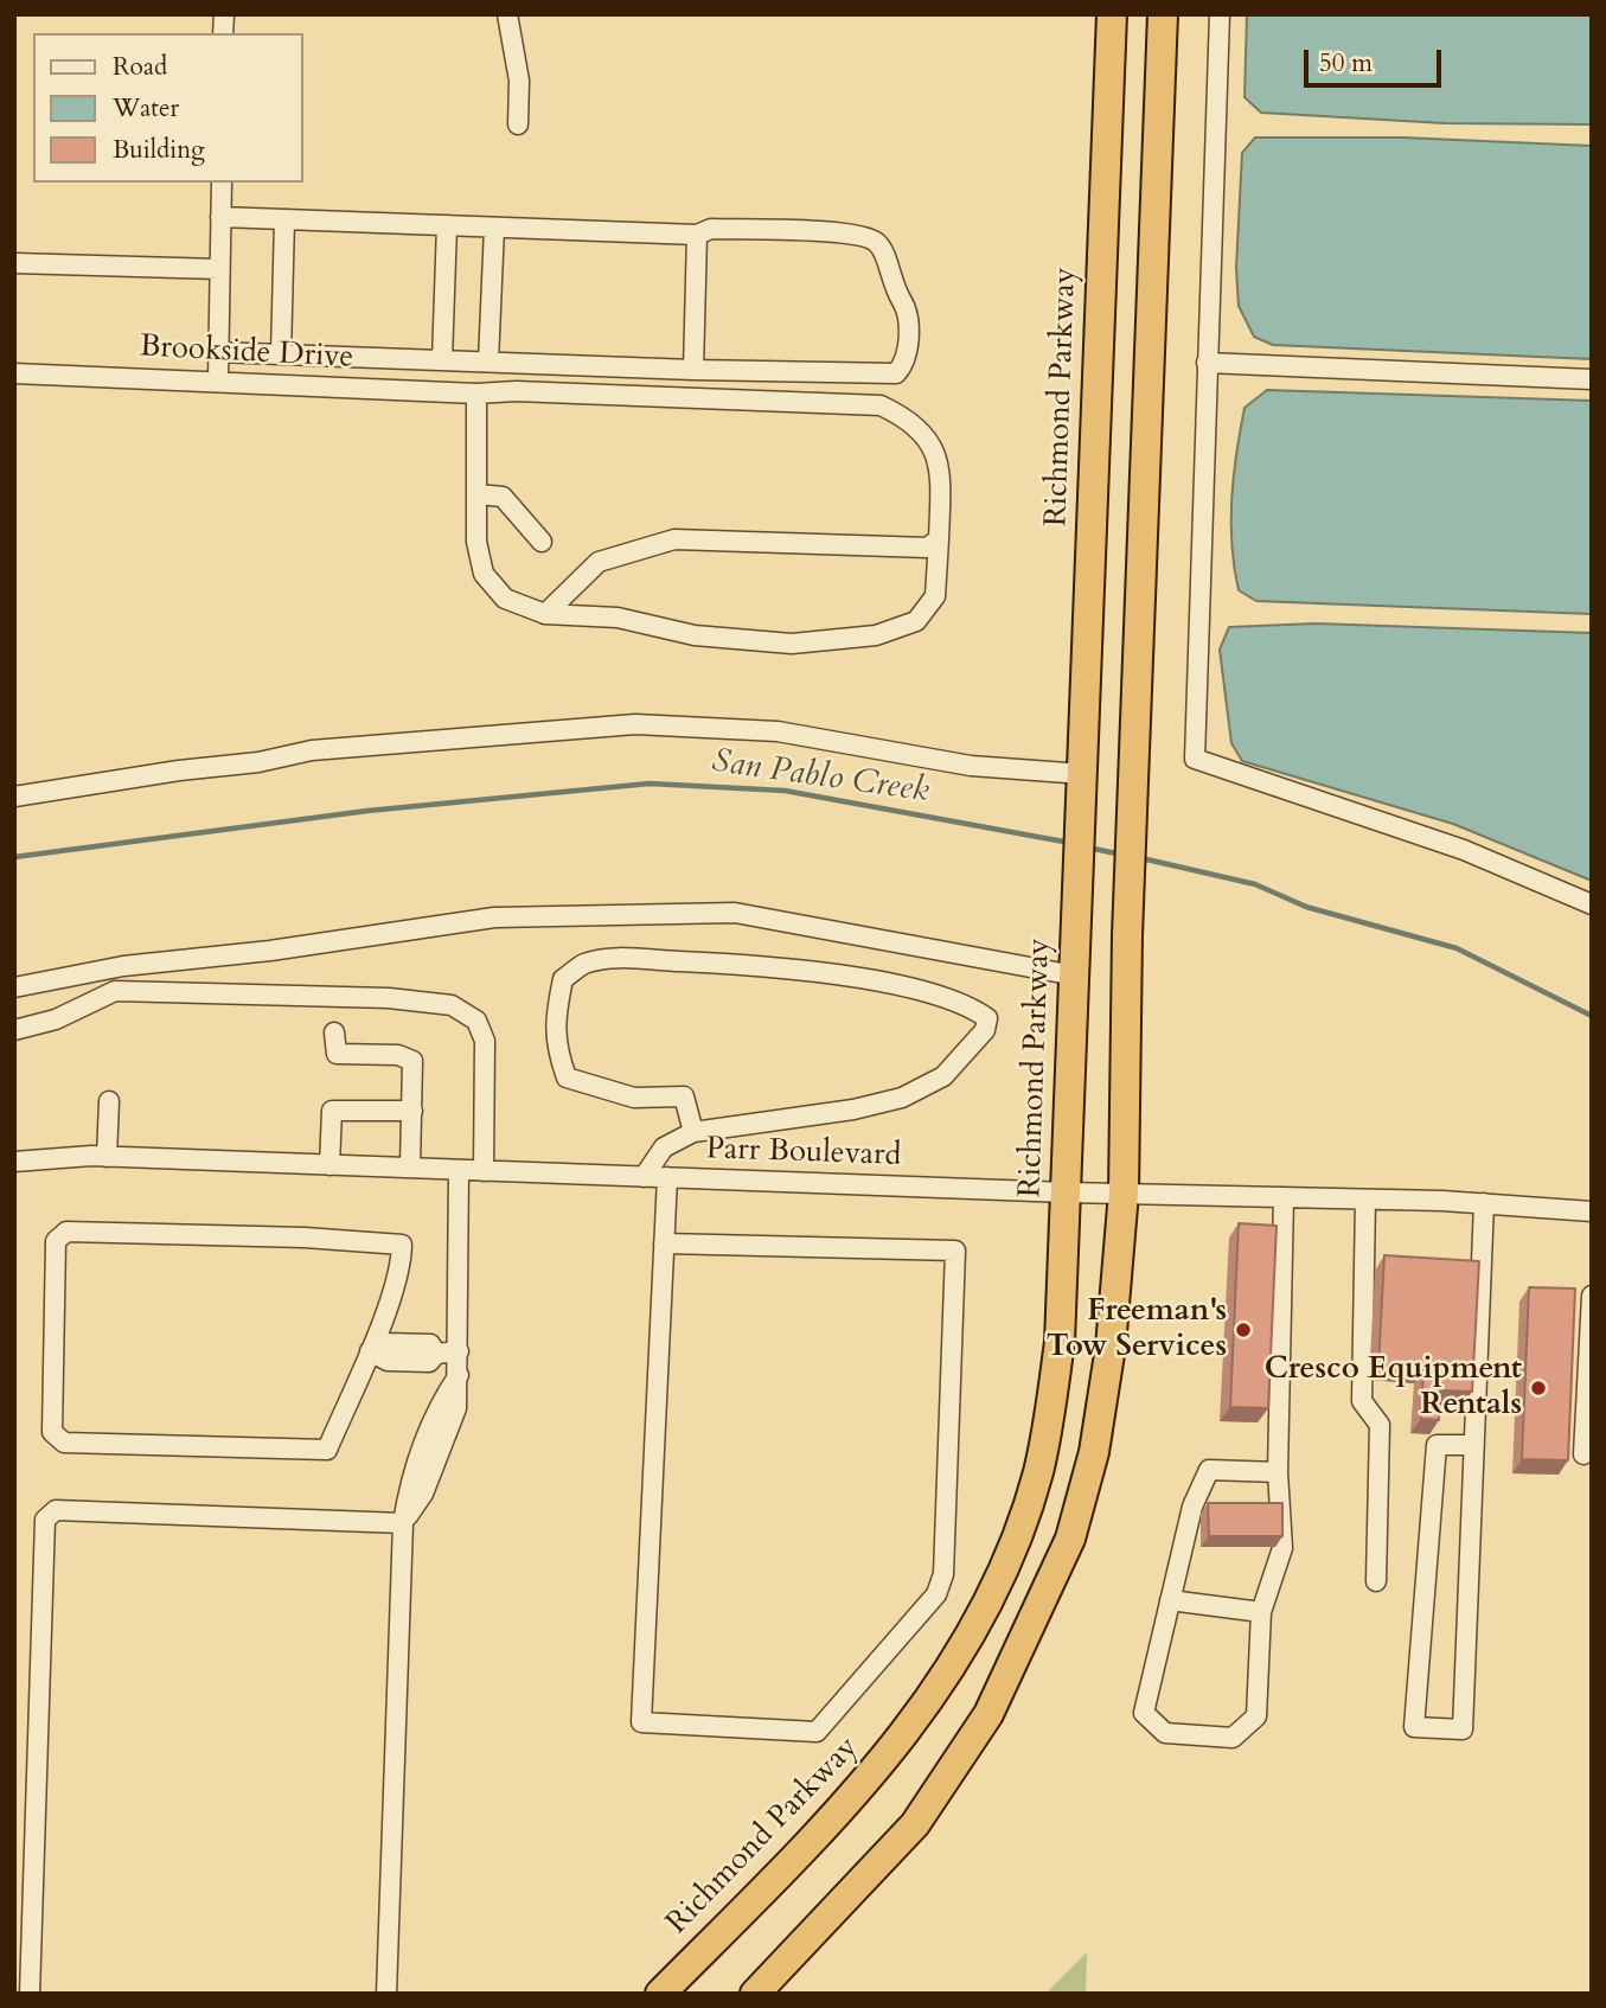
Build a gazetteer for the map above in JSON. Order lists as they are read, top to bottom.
{
  "streets": {
    "highway": ["Richmond Parkway"],
    "street": ["Brookside Drive", "Parr Boulevard"]
  },
  "crossings": [
    ["Richmond Parkway", "Parr Boulevard"]
  ],
  "water": ["San Pablo Creek"],
  "places": ["Freeman's Tow Services", "Cresco Equipment Rentals"],
  "legend": ["Road", "Water", "Building"],
  "scale_bar": "50 m"
}
